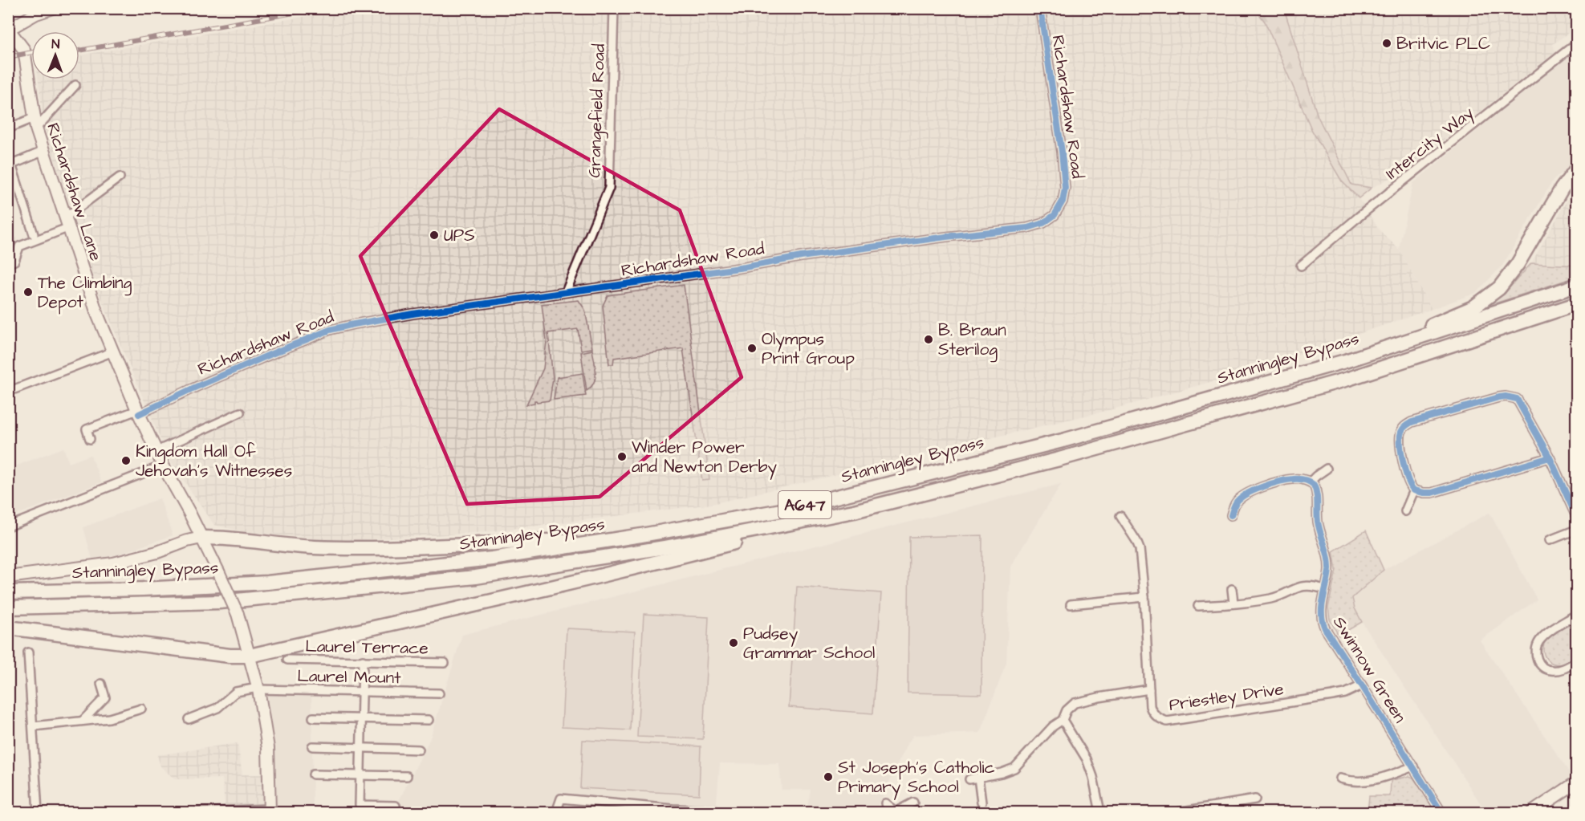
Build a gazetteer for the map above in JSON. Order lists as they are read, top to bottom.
{
  "streets": {
    "highway": ["Stanningley Bypass", "A647"],
    "main road": ["Richardshaw Lane"],
    "street": [
      "Richardshaw Road",
      "Grangefield Road",
      "Intercity Way",
      "Laurel Terrace",
      "Swinnow Green",
      "Laurel Mount",
      "Priestley Drive"
    ]
  },
  "crossings": [
    ["Richardshaw Road", "Grangefield Road"],
    ["Richardshaw Road", "Richardshaw Lane"],
    ["Swinnow Green", "Priestley Drive"]
  ],
  "places": [
    "Britvic PLC",
    "UPS",
    "The Climbing Depot",
    "B. Braun Sterilog",
    "Olympus Print Group",
    "Winder Power and Newton Derby",
    "Kingdom Hall Of Jehovah's Witnesses",
    "Pudsey Grammar School",
    "St Joseph's Catholic Primary School"
  ],
  "north": "top"
}
